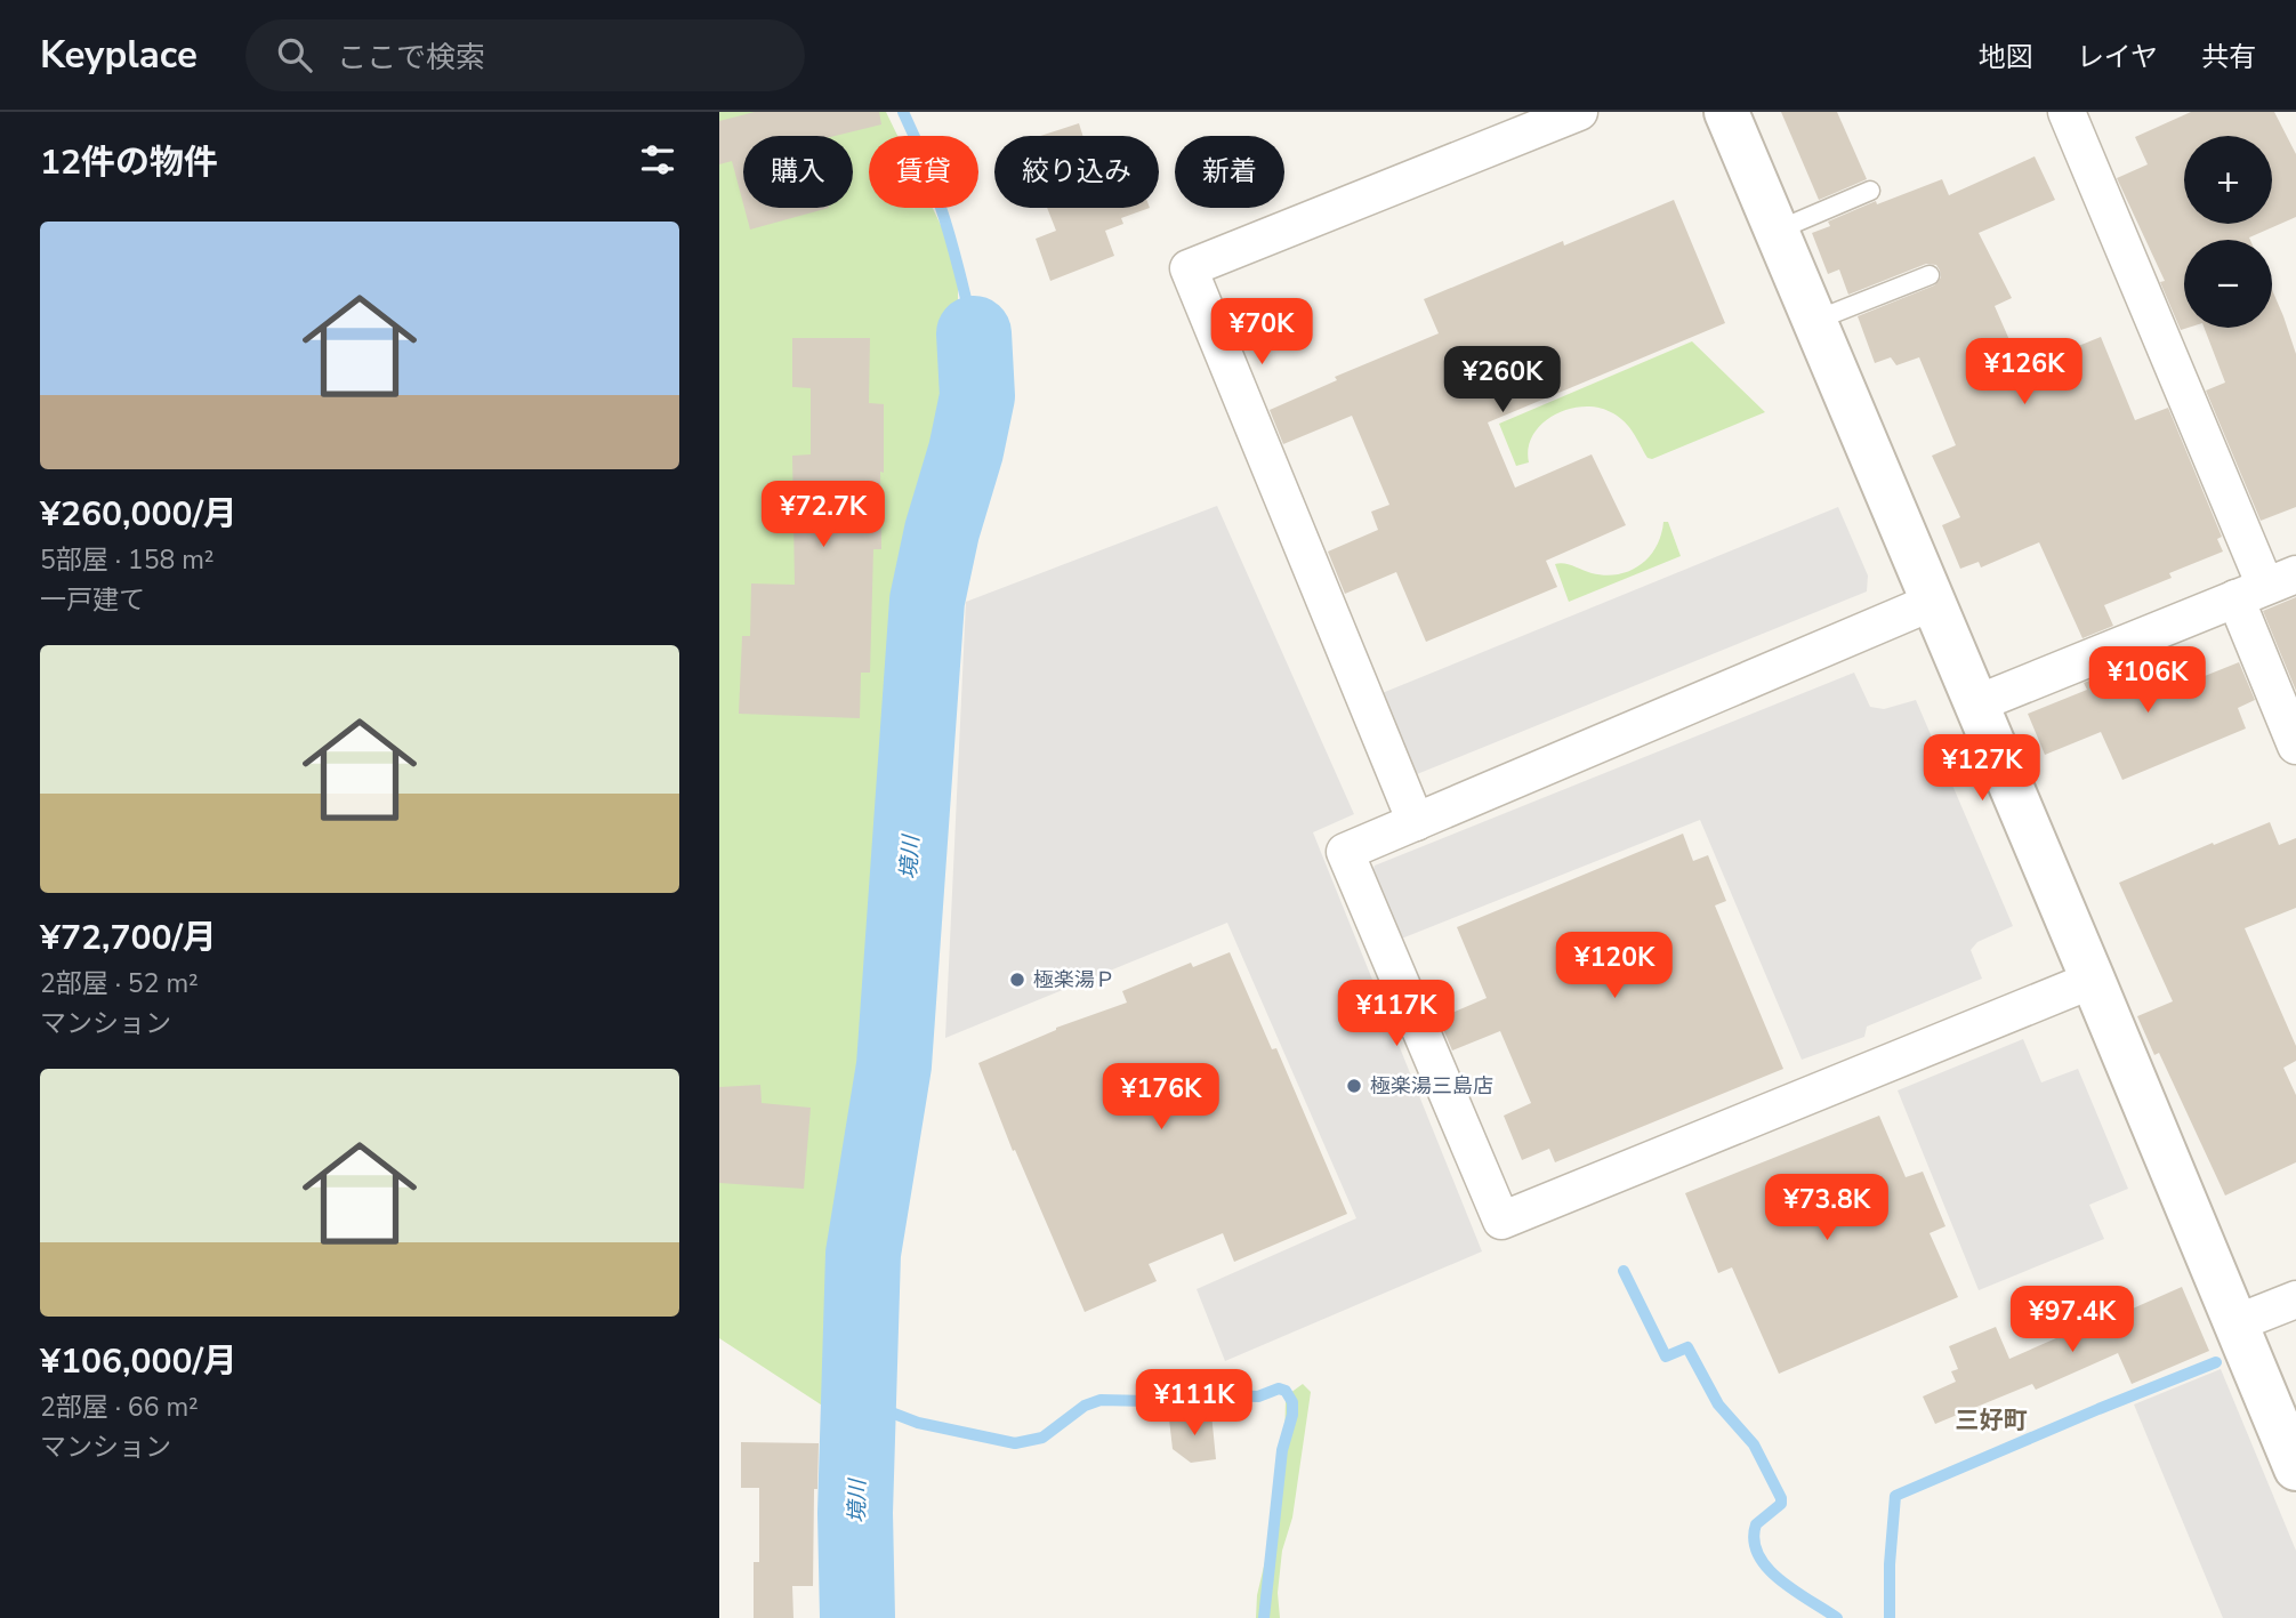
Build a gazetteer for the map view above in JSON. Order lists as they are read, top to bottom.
{
  "districts": ["三好町"],
  "water": ["境川"],
  "places": ["極楽湯Ｐ", "極楽湯三島店"],
  "page": {
    "header": "Keyplace",
    "search": "ここで検索",
    "nav": ["地図", "レイヤ", "共有"],
    "heading": "12件の物件",
    "map_buttons": ["+", "−"],
    "chip": [
      "購入",
      "賃貸",
      "絞り込み",
      "新着"
    ],
    "list": [
      {
        "name": "¥260,000/月",
        "note": "5部屋 · 158 m² · 一戸建て"
      },
      {
        "name": "¥72,700/月",
        "note": "2部屋 · 52 m² · マンション"
      },
      {
        "name": "¥106,000/月",
        "note": "2部屋 · 66 m² · マンション"
      }
    ],
    "price": [
      "¥70K",
      "¥126K",
      "¥260K",
      "¥72.7K",
      "¥106K",
      "¥127K",
      "¥120K",
      "¥117K",
      "¥176K",
      "¥73.8K",
      "¥97.4K",
      "¥111K"
    ]
  }
}
